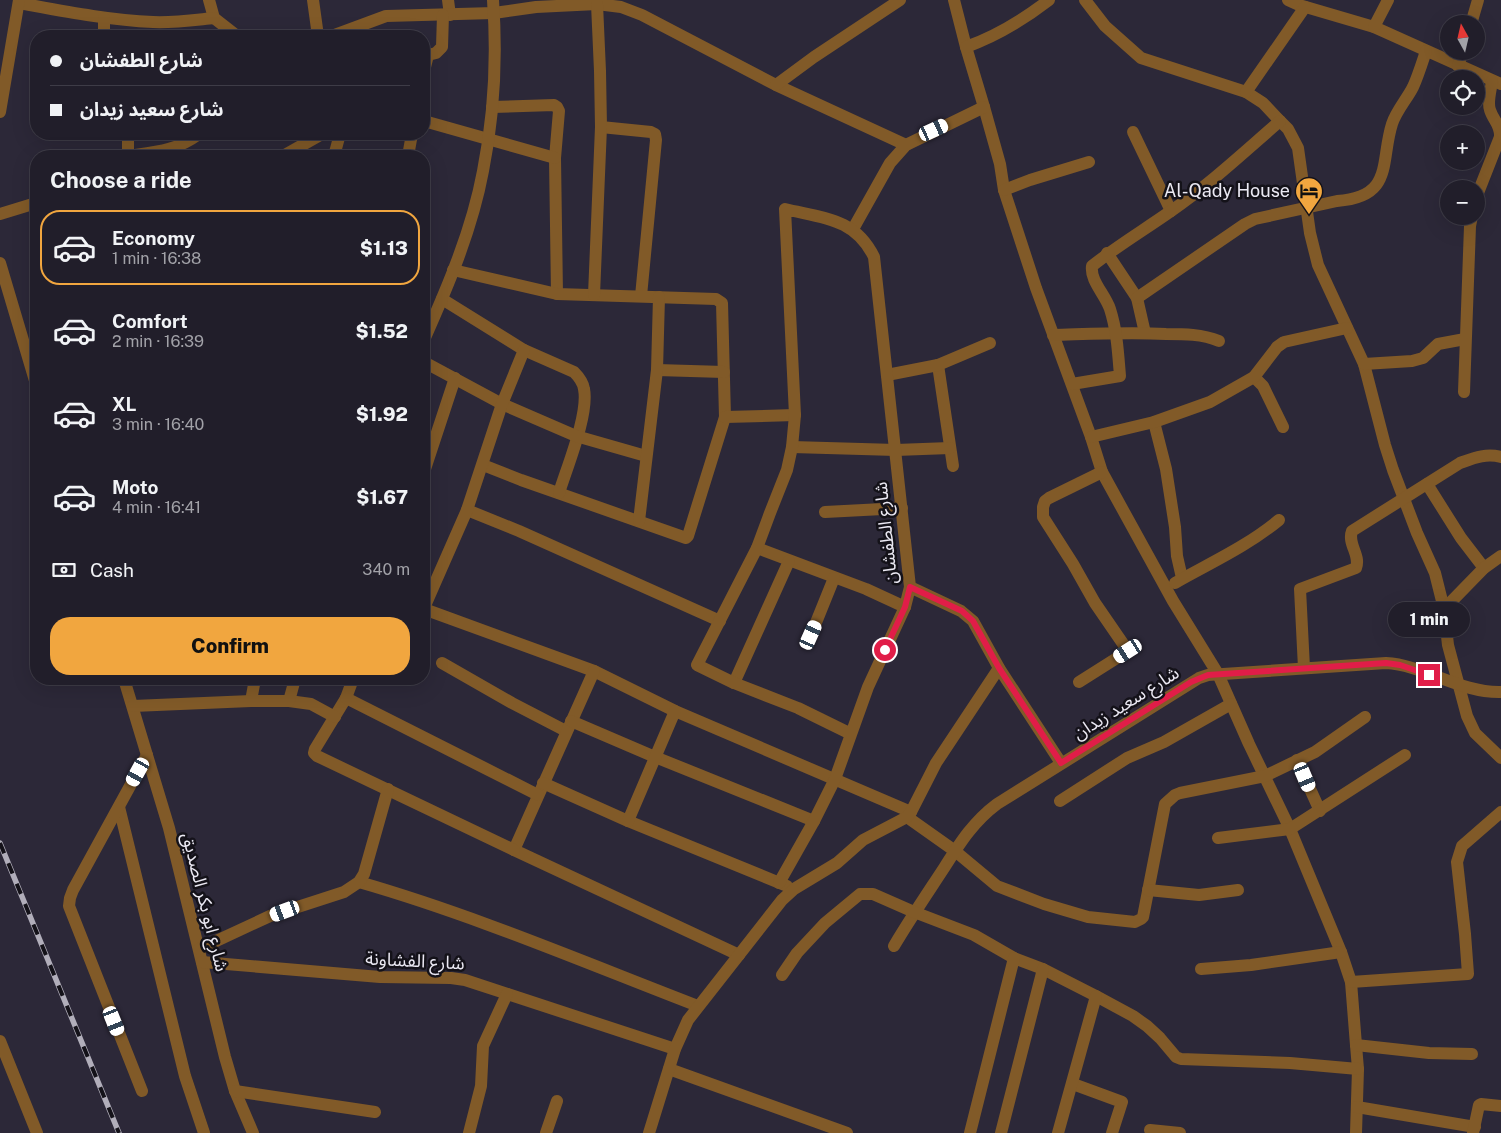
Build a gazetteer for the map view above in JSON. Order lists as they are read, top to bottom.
{
  "streets": {
    "street": [
      "شارع الطفشان",
      "شارع سعيد زيدان",
      "شارع ابو بكر الصديق",
      "شارع الفشاونة"
    ]
  },
  "crossings": [
    ["شارع ابو بكر الصديق", "شارع الفشاونة"]
  ],
  "places": {
    "hotel": ["Al-Qady House"]
  },
  "north": "top",
  "page": {
    "map_buttons": ["+", "−"],
    "banner": ["شارع الطفشان", "شارع سعيد زيدان"],
    "heading": "Choose a ride",
    "list": [
      {
        "name": "Economy",
        "note": "1 min · 16:38",
        "value": "$1.13"
      },
      {
        "name": "Comfort",
        "note": "2 min · 16:39",
        "value": "$1.52"
      },
      {
        "name": "XL",
        "note": "3 min · 16:40",
        "value": "$1.92"
      },
      {
        "name": "Moto",
        "note": "4 min · 16:41",
        "value": "$1.67"
      }
    ],
    "pay": ["Cash", "340 m"],
    "bubble": "1 min",
    "buttons": "Confirm"
  }
}
